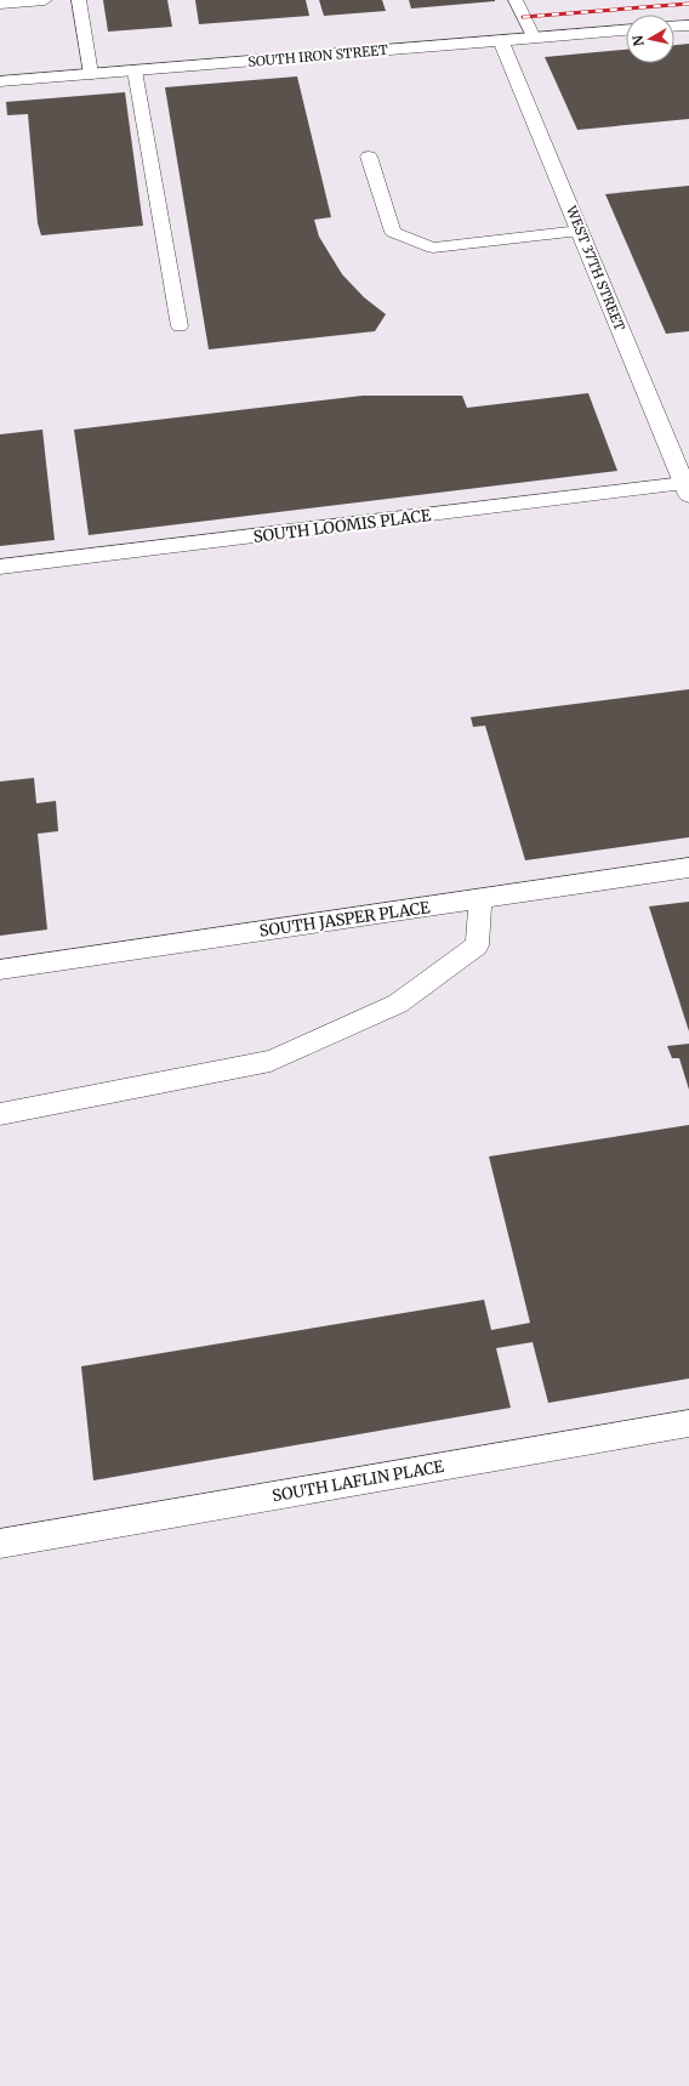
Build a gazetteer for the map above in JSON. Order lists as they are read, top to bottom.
{
  "streets": {
    "street": ["SOUTH IRON STREET", "WEST 37TH STREET"],
    "lane": ["SOUTH LOOMIS PLACE", "SOUTH JASPER PLACE", "SOUTH LAFLIN PLACE"]
  },
  "crossings": [
    ["SOUTH IRON STREET", "WEST 37TH STREET"],
    ["WEST 37TH STREET", "SOUTH LOOMIS PLACE"]
  ],
  "north": "left"
}
